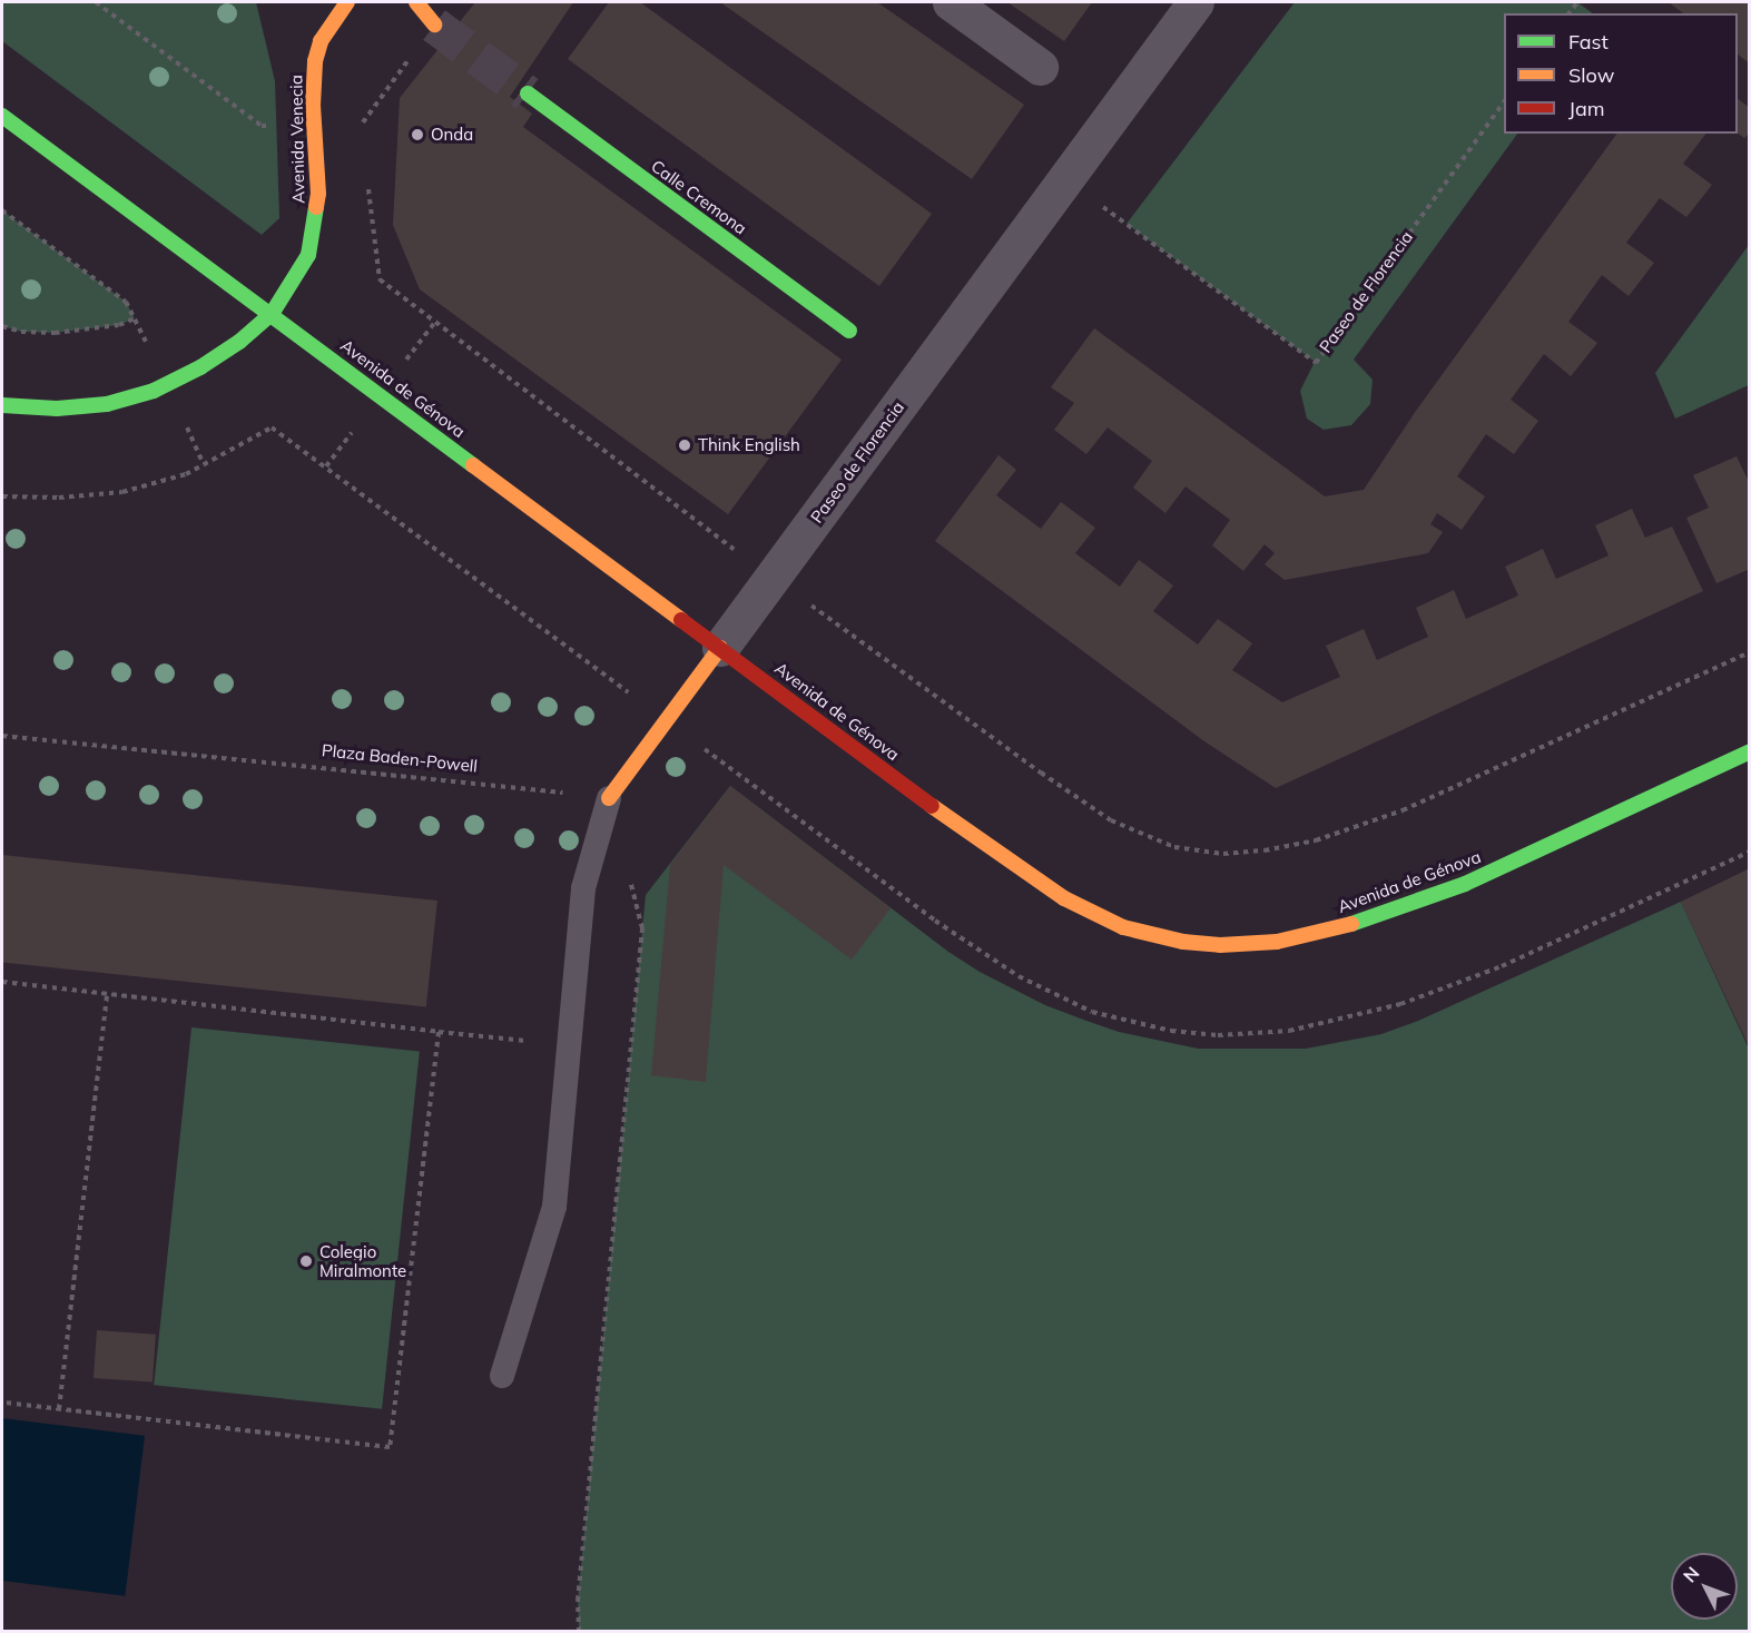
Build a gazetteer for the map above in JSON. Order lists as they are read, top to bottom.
{
  "streets": {
    "street": [
      "Avenida Venecia",
      "Calle Cremona",
      "Paseo de Florencia",
      "Avenida de Génova"
    ],
    "path": ["Plaza Baden-Powell"]
  },
  "crossings": [
    ["Avenida Venecia", "Avenida de Génova"],
    ["Paseo de Florencia", "Avenida de Génova"]
  ],
  "places": ["Onda", "Think English", "Colegio Miralmonte"],
  "legend": ["Fast", "Slow", "Jam"],
  "north": "top left"
}
